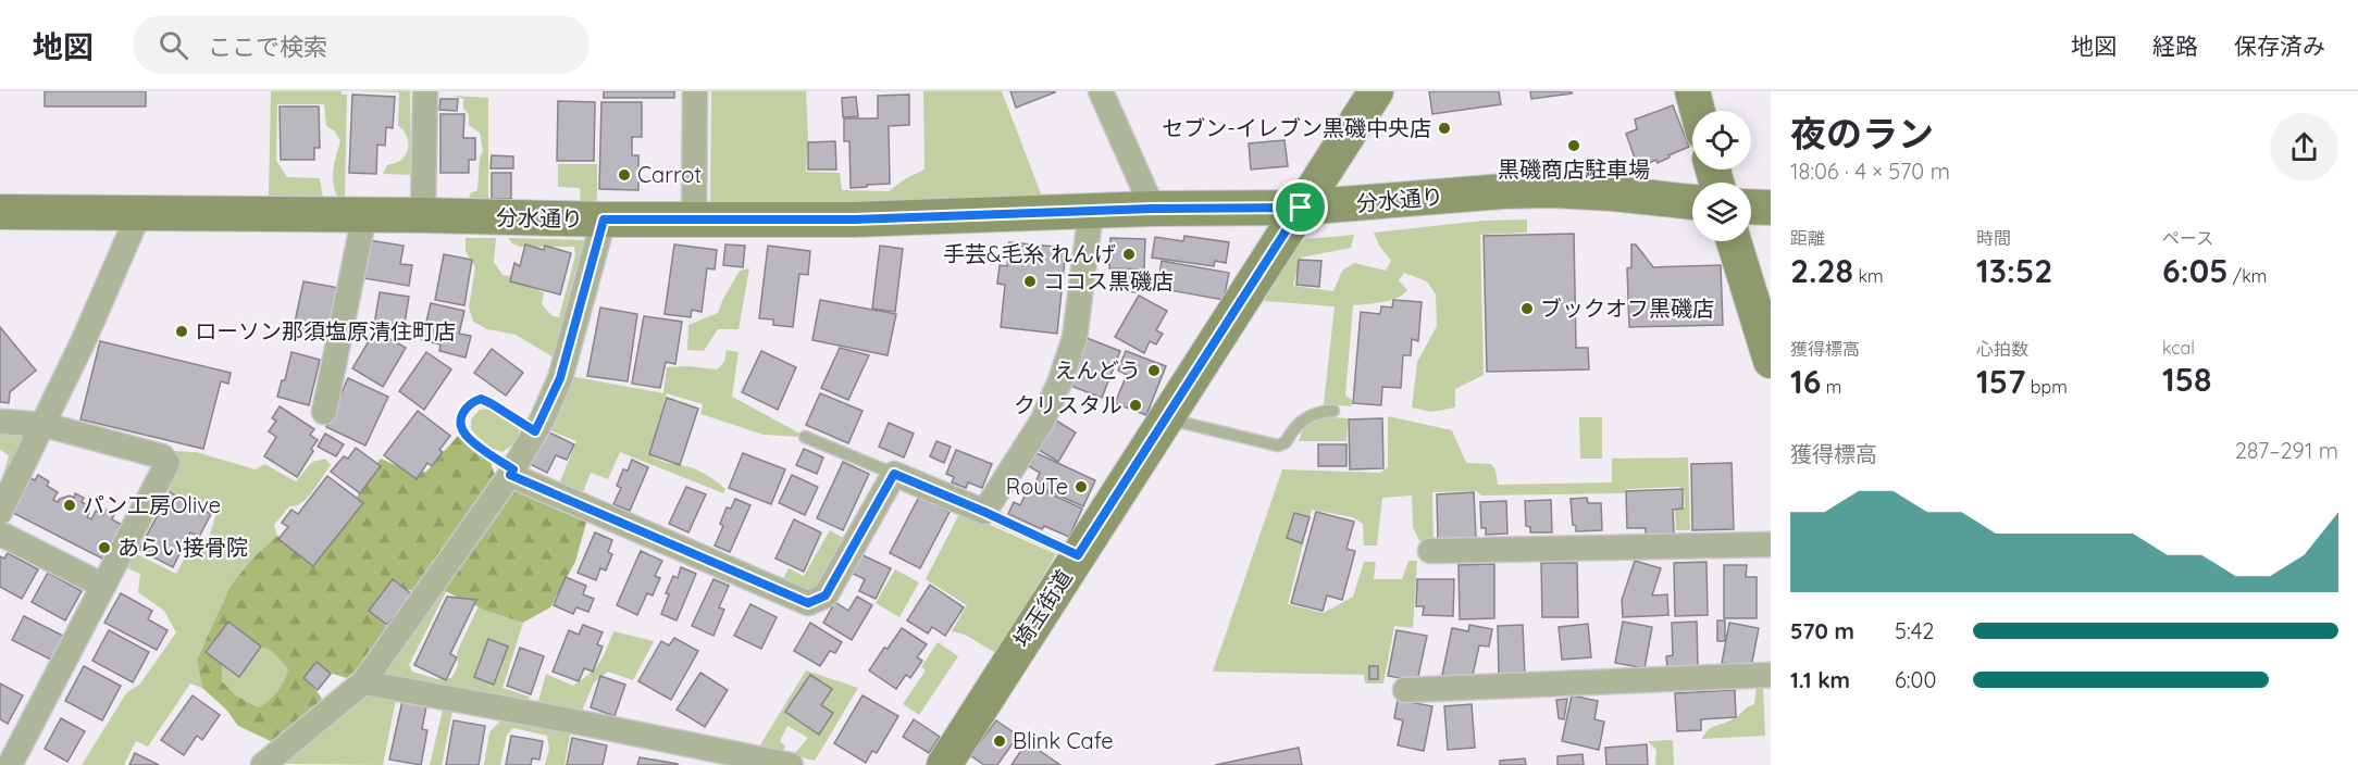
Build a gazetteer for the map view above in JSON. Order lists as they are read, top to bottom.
{
  "streets": {
    "street": ["分水通り", "埼玉街道"]
  },
  "crossings": [
    ["分水通り", "埼玉街道"]
  ],
  "places": [
    "セブン-イレブン黒磯中央店",
    "黒磯商店駐車場",
    "Carrot",
    "手芸&毛糸 れんげ",
    "ココス黒磯店",
    "ブックオフ黒磯店",
    "ローソン那須塩原清住町店",
    "えんどう",
    "クリスタル",
    "RouTe",
    "パン工房Olive",
    "あらい接骨院",
    "Blink Cafe"
  ],
  "page": {
    "header": "地図",
    "search": "ここで検索",
    "nav": ["地図", "経路", "保存済み"],
    "heading": ["夜のラン", "18:06 · 4 × 570 m"],
    "stats": [
      ["距離", "2.28 km"],
      ["時間", "13:52"],
      ["ペース", "6:05 /km"],
      ["獲得標高", "16 m"],
      ["心拍数", "157 bpm"],
      ["kcal", "158"]
    ],
    "chart": ["獲得標高", "287–291 m"],
    "list": [
      {
        "name": "570 m",
        "note": "5:42"
      },
      {
        "name": "1.1 km",
        "note": "6:00"
      }
    ]
  }
}
